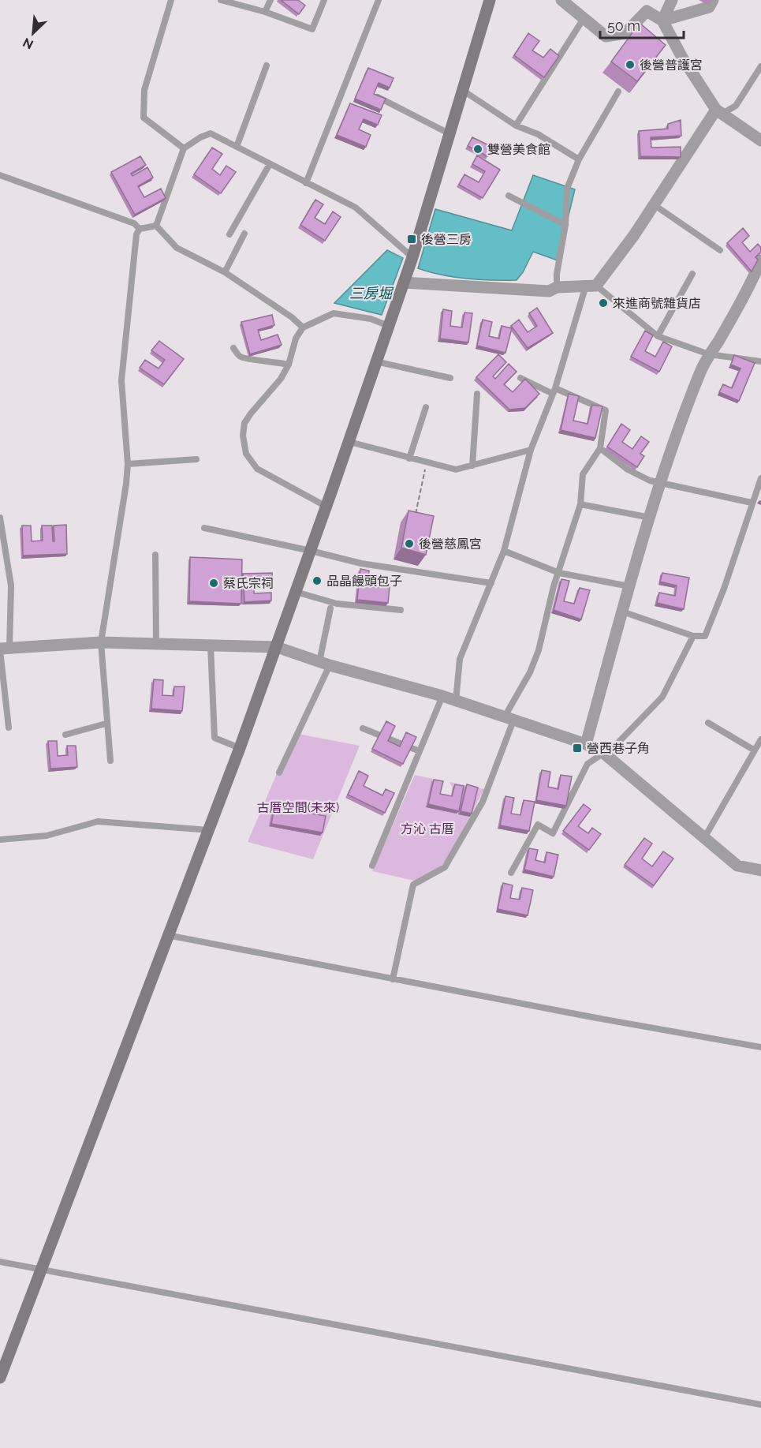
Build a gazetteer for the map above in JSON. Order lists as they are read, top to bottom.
{
  "water": ["三房堀"],
  "parks": ["古厝空間(未來)", "方沁 古厝"],
  "places": {
    "other": [
      "後營普護宮",
      "雙營美食館",
      "來進商號雜貨店",
      "後營慈鳳宮",
      "品晶饅頭包子",
      "蔡氏宗祠"
    ],
    "transit": ["後營三房", "營西巷子角"]
  },
  "scale_bar": "50 m",
  "north": "bottom left"
}
